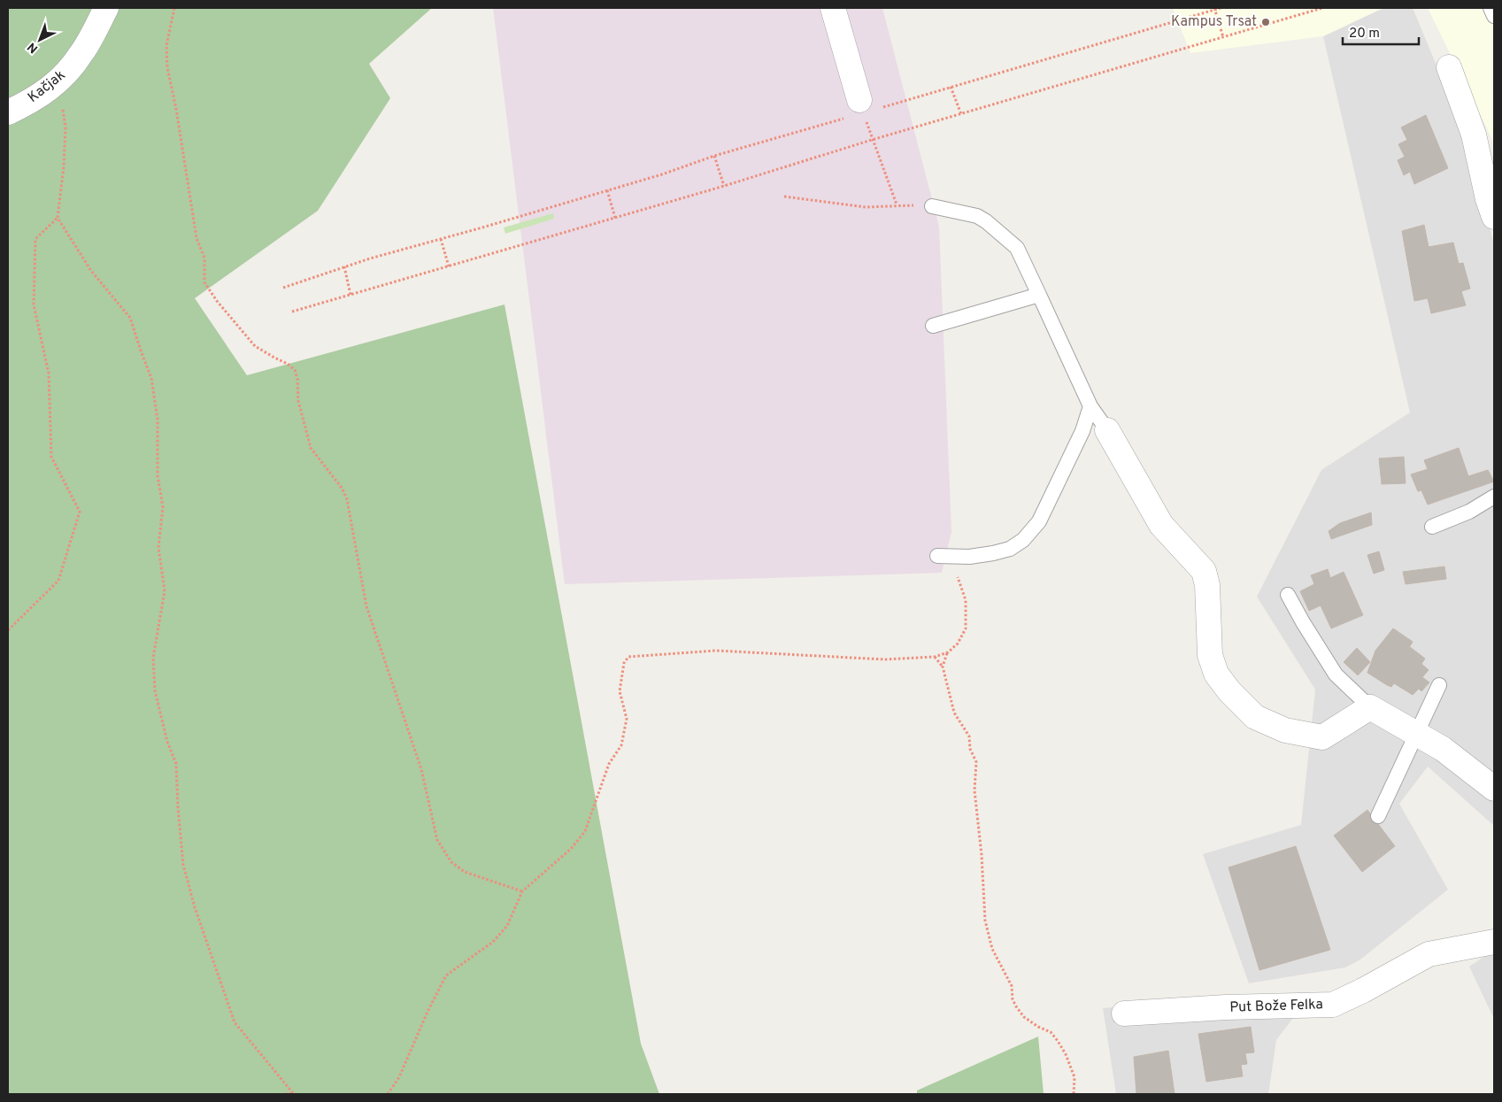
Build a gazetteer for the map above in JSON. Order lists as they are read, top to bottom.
{
  "streets": {
    "street": ["Kačjak", "Put Bože Felka"]
  },
  "places": ["Kampus Trsat"],
  "scale_bar": "20 m",
  "north": "bottom left"
}
